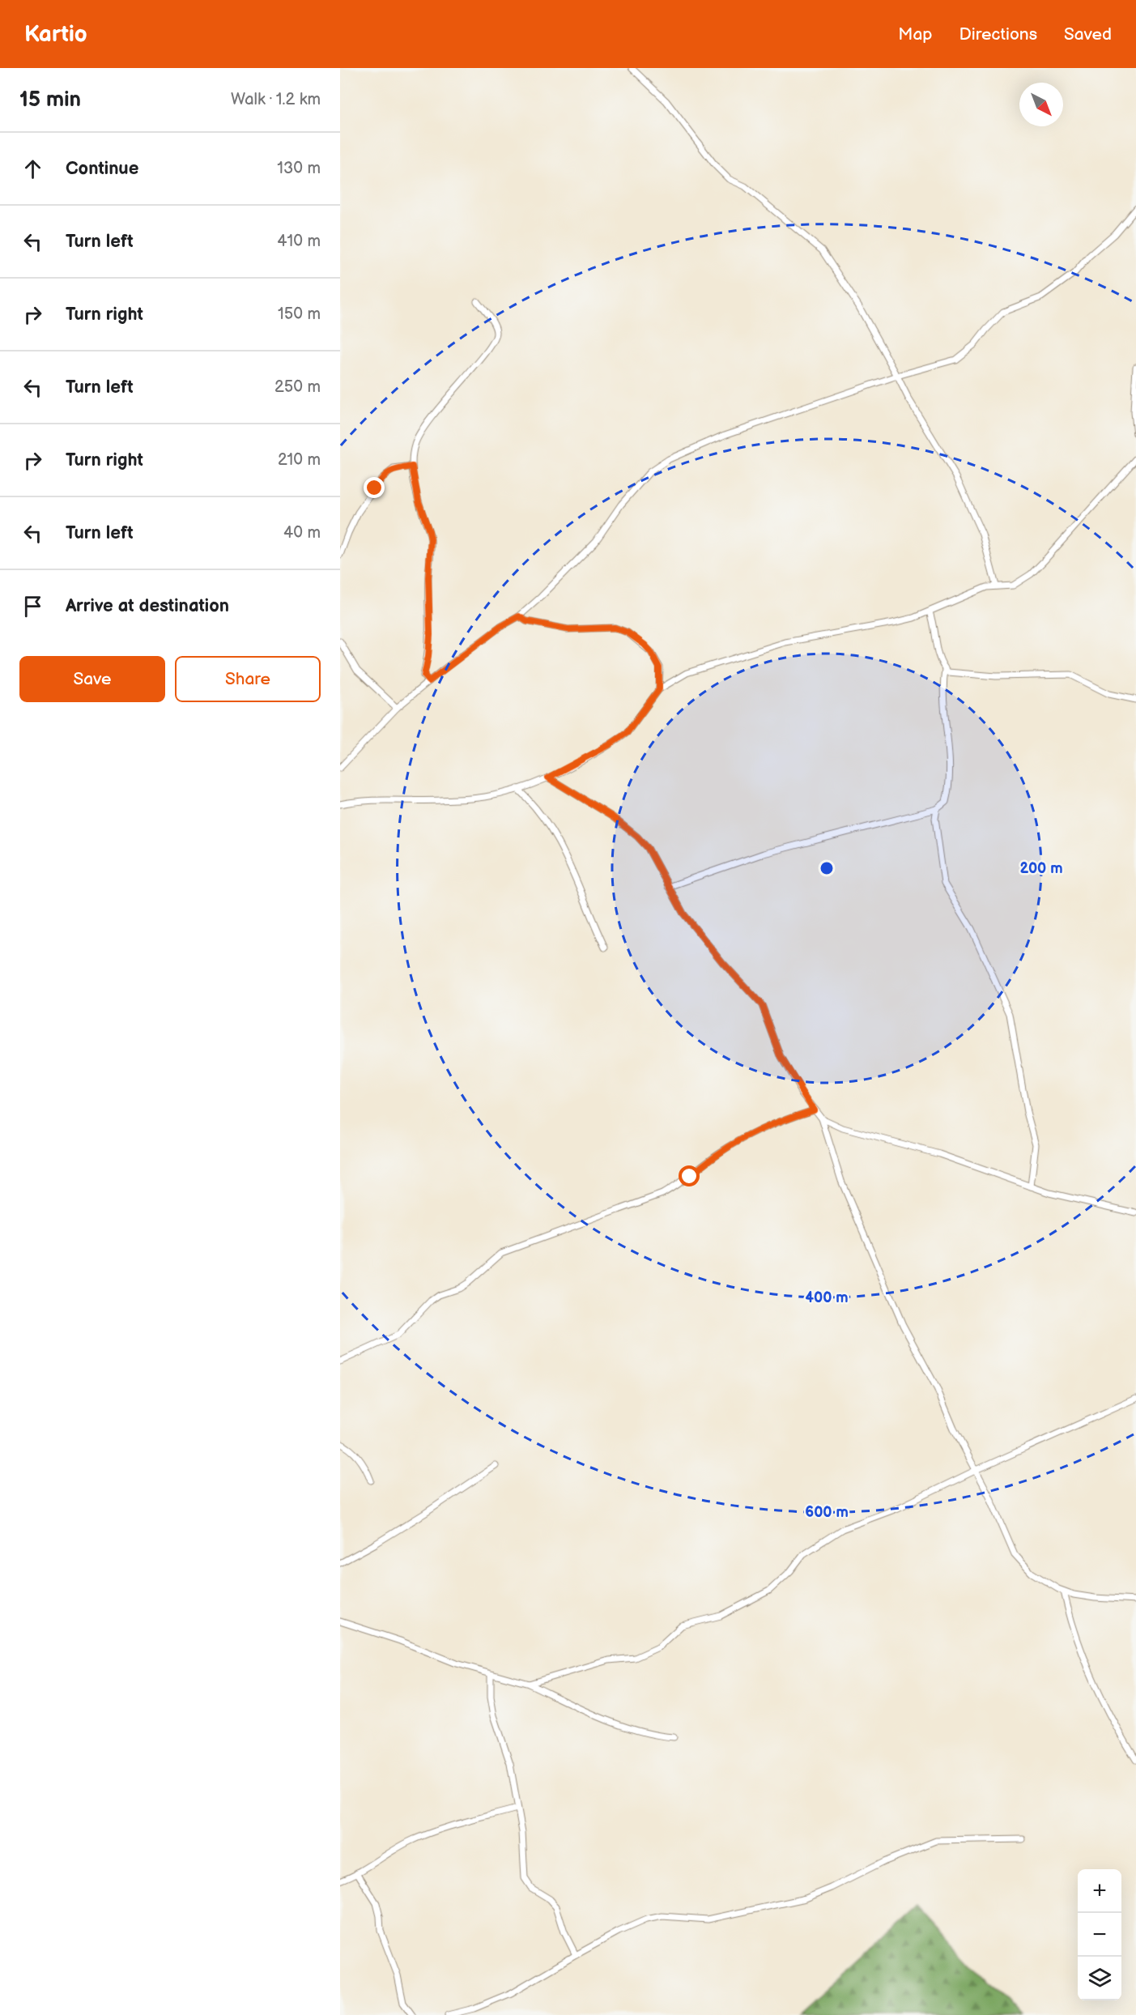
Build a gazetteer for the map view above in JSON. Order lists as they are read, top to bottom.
{
  "north": "bottom right",
  "page": {
    "header": "Kartio",
    "nav": ["Map", "Directions", "Saved"],
    "heading": ["15 min", "Walk · 1.2 km"],
    "list": [
      ["Continue", "130 m"],
      ["Turn left", "410 m"],
      ["Turn right", "150 m"],
      ["Turn left", "250 m"],
      ["Turn right", "210 m"],
      ["Turn left", "40 m"],
      "Arrive at destination"
    ],
    "buttons": ["Save", "Share"],
    "map_buttons": ["+", "−"]
  },
  "rings": ["200 m", "400 m", "600 m"]
}
